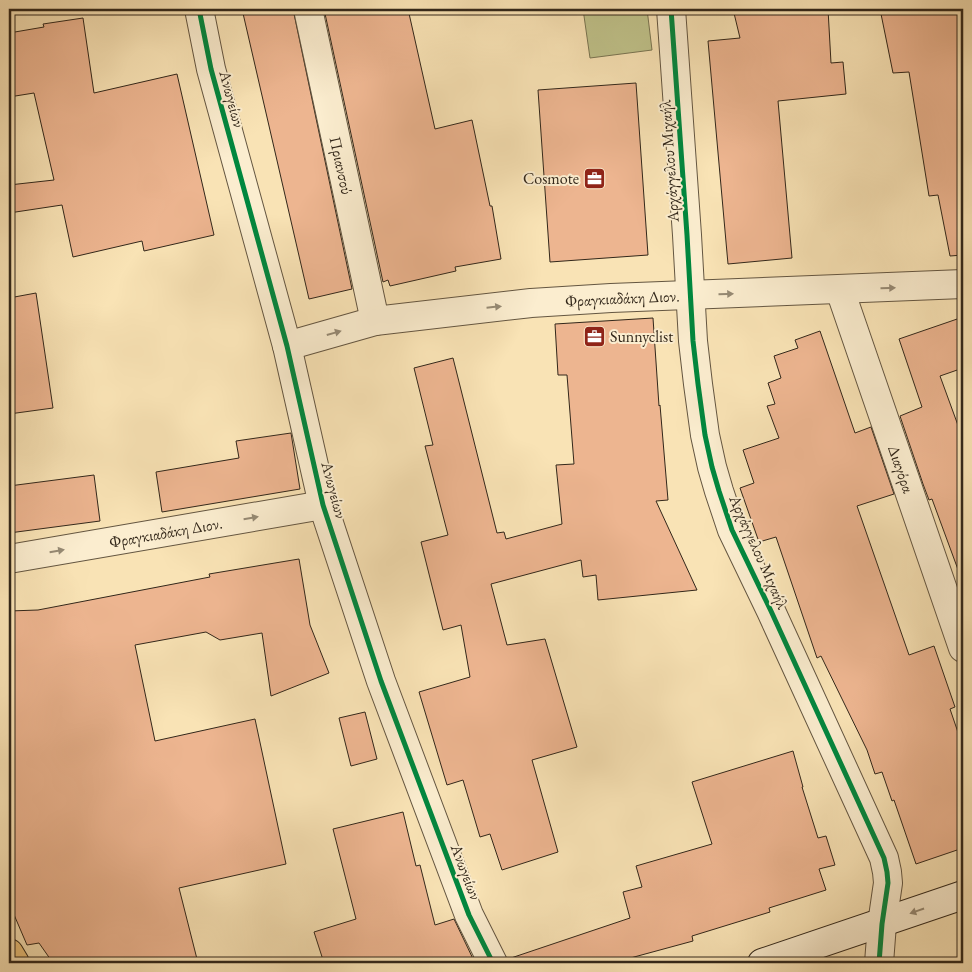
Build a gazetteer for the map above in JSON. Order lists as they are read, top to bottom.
{
  "streets": {
    "street": [
      "Ανωγείων",
      "Αρχάγγελου Μιχαήλ",
      "Πριανσού",
      "Φραγκιαδάκη Διον.",
      "Διαγόρα"
    ]
  },
  "crossings": [
    ["Ανωγείων", "Φραγκιαδάκη Διον."],
    ["Αρχάγγελου Μιχαήλ", "Φραγκιαδάκη Διον."],
    ["Πριανσού", "Φραγκιαδάκη Διον."],
    ["Φραγκιαδάκη Διον.", "Διαγόρα"]
  ],
  "one_way": ["Φραγκιαδάκη Διον."],
  "places": {
    "office": ["Cosmote", "Sunnyclist"]
  }
}
